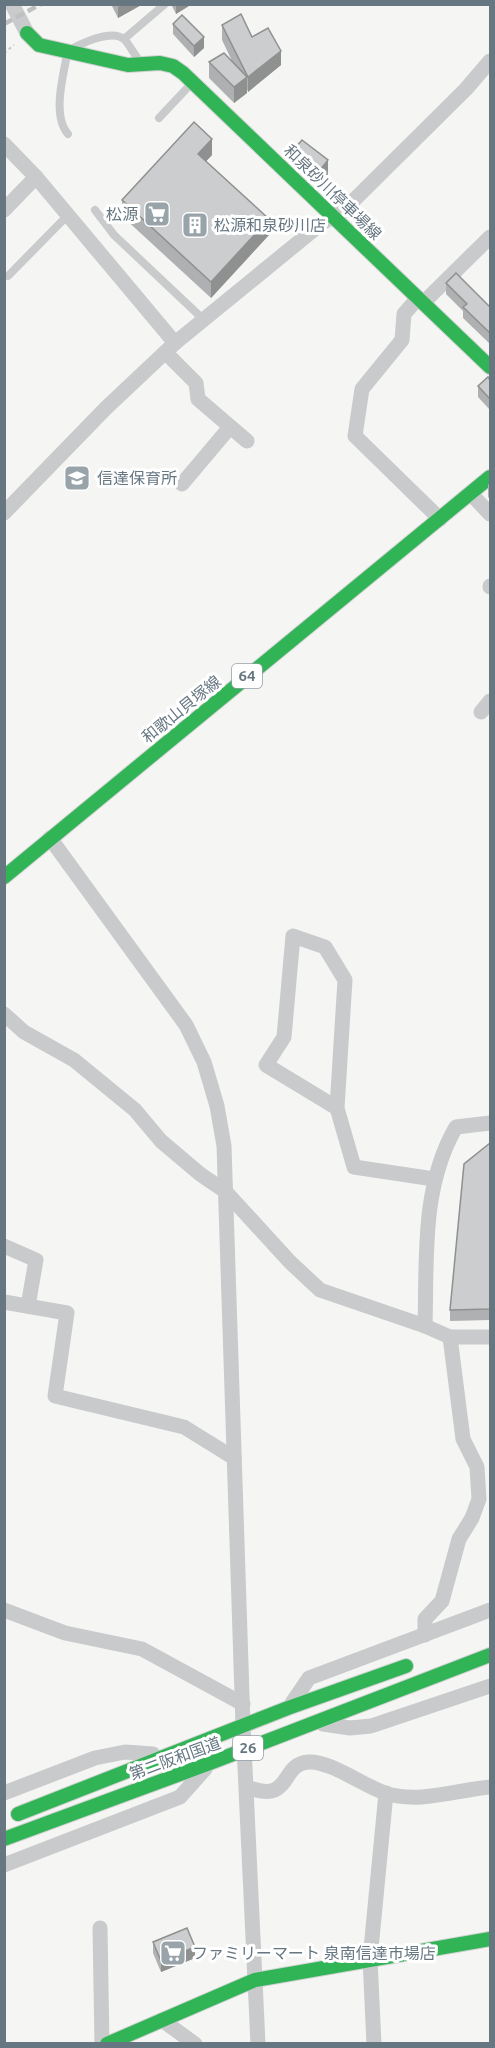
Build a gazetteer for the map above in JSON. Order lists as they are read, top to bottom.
{
  "streets": {
    "main road": [
      "和泉砂川停車場線",
      "64",
      "和歌山貝塚線",
      "26",
      "第二阪和国道"
    ]
  },
  "places": {
    "supermarket": ["松源", "ファミリーマート 泉南信達市場店"],
    "building": ["松源和泉砂川店"],
    "school or university": ["信達保育所"]
  }
}
